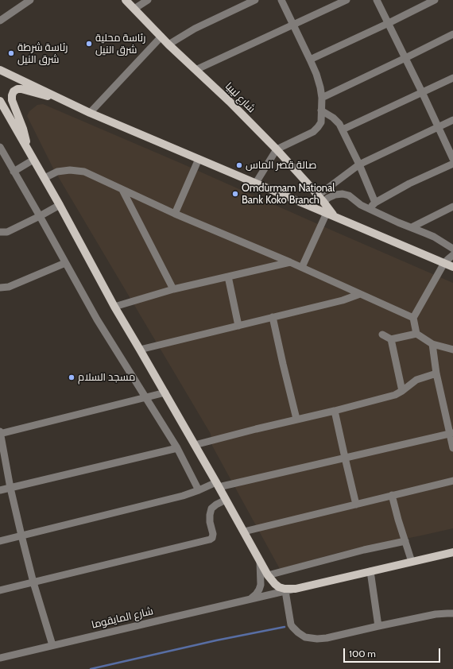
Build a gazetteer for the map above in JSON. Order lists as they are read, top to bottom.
{
  "streets": {
    "main road": ["شارع ليبيا"],
    "street": ["شارع المايقوما"]
  },
  "places": [
    "رئاسة محلية شرق النيل",
    "رئاسة شرطة شرق النيل",
    "صالة قصر الماس",
    "Omdurmam National Bank Koko Branch",
    "مسجد السلام"
  ],
  "scale_bar": "100 m"
}
